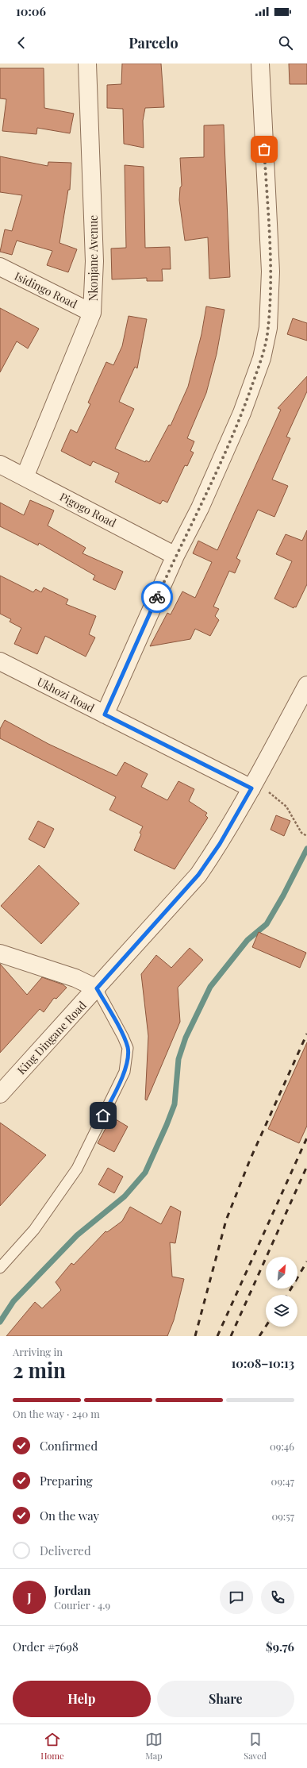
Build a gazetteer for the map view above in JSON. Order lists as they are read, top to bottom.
{
  "streets": {
    "street": [
      "Nkonjane Avenue",
      "Isidingo Road",
      "Pigogo Road",
      "Ukhozi Road",
      "King Dingane Road"
    ]
  },
  "crossings": [
    ["Nkonjane Avenue", "Isidingo Road"],
    ["Nkonjane Avenue", "Pigogo Road"],
    ["Ukhozi Road", "King Dingane Road"]
  ],
  "north": "top right",
  "page": {
    "status": "10:06",
    "header": "Parcelo",
    "heading": ["2 min", "Arriving in", "10:08–10:13"],
    "panel": [
      "Jordan",
      "Courier · 4.9",
      "Order #7698",
      "$9.76"
    ],
    "bar": "On the way · 240 m",
    "list": [
      ["Confirmed", "09:46"],
      ["Preparing", "09:47"],
      ["On the way", "09:57"],
      "Delivered"
    ],
    "round": "J",
    "buttons": ["Help", "Share"],
    "tabs": ["Home", "Map", "Saved"]
  }
}
